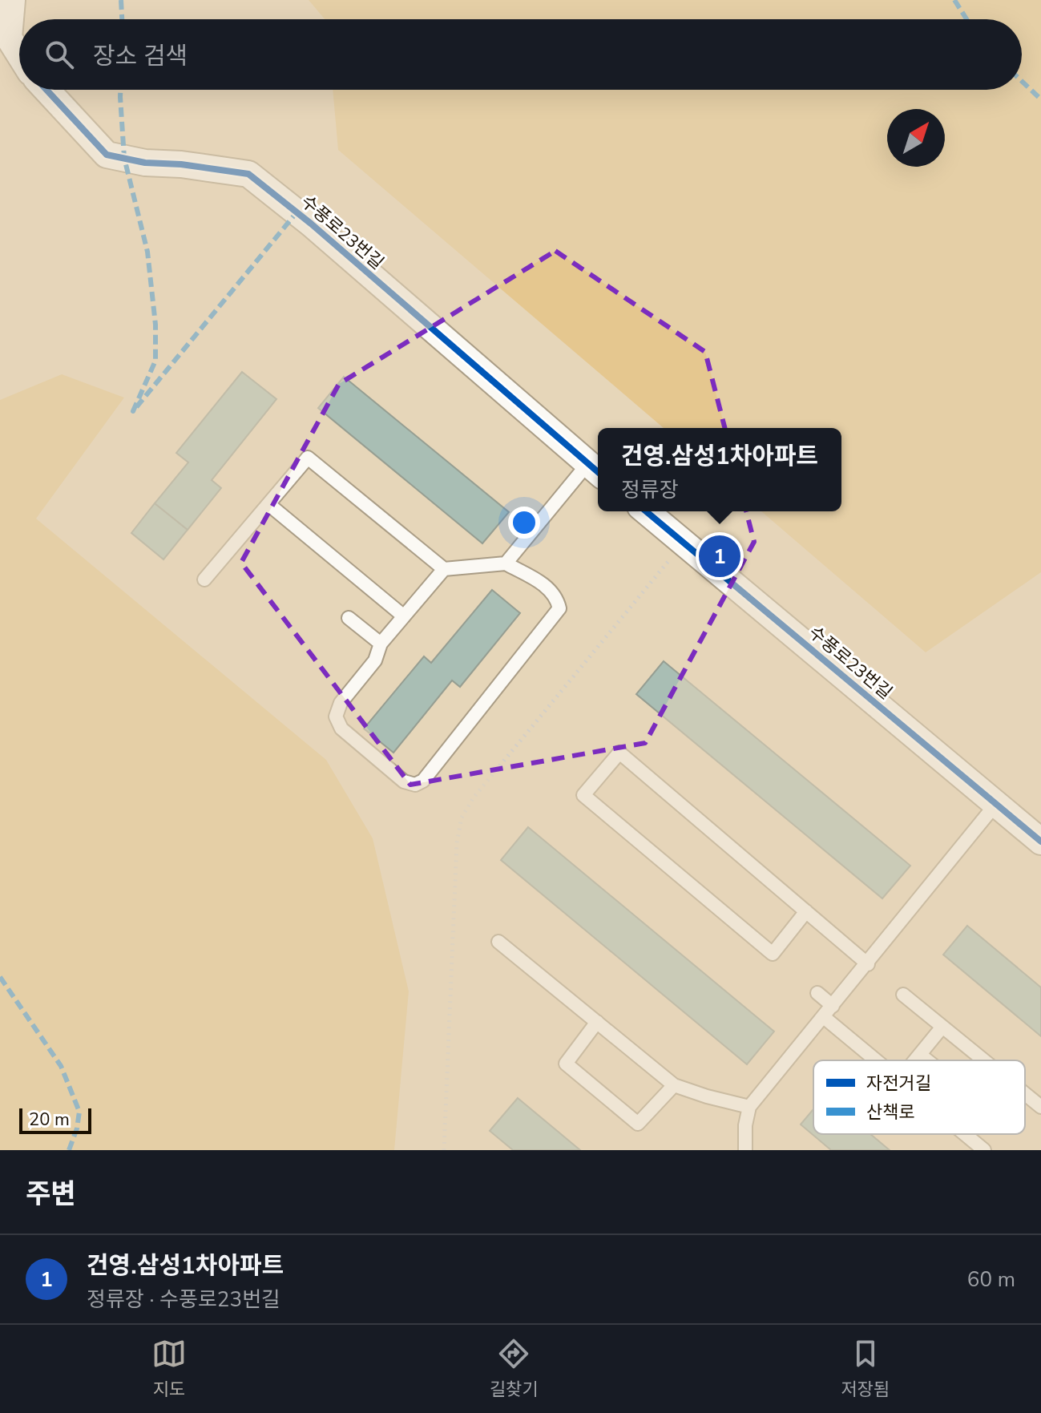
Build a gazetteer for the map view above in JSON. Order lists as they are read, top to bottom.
{
  "streets": {
    "street": ["수풍로23번길"]
  },
  "legend": ["자전거길", "산책로"],
  "scale_bar": "20 m",
  "north": "top right",
  "page": {
    "search": "장소 검색",
    "popup": ["건영.삼성1차아파트", "정류장"],
    "pins": "1",
    "scale": "20 m",
    "heading": "주변",
    "list": [
      {
        "mark": "1",
        "name": "건영.삼성1차아파트",
        "note": "정류장 · 수풍로23번길",
        "value": "60 m"
      }
    ],
    "nav": ["지도", "길찾기", "저장됨"]
  }
}
